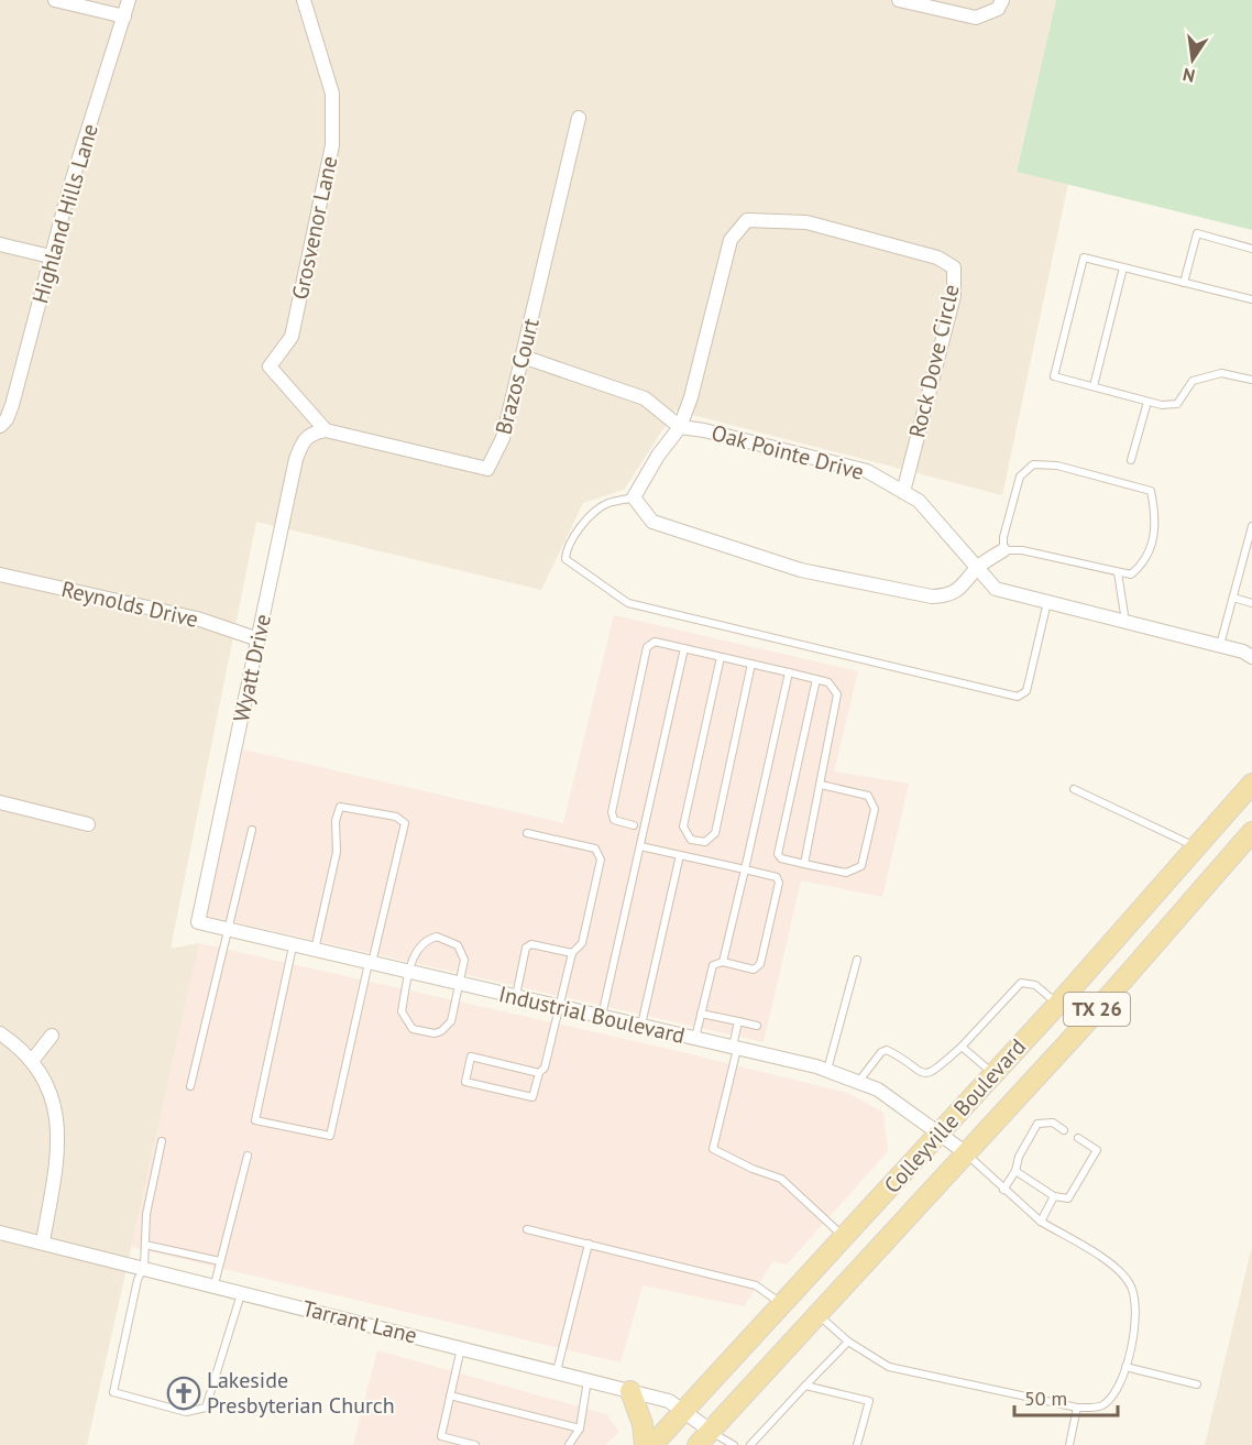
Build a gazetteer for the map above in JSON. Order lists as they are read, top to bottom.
{
  "streets": {
    "main road": ["TX 26", "Colleyville Boulevard"],
    "street": [
      "Highland Hills Lane",
      "Grosvenor Lane",
      "Rock Dove Circle",
      "Brazos Court",
      "Oak Pointe Drive",
      "Reynolds Drive",
      "Wyatt Drive",
      "Industrial Boulevard",
      "Tarrant Lane"
    ]
  },
  "crossings": [
    ["Grosvenor Lane", "Brazos Court"],
    ["Grosvenor Lane", "Wyatt Drive"],
    ["Rock Dove Circle", "Oak Pointe Drive"],
    ["Brazos Court", "Oak Pointe Drive"],
    ["Brazos Court", "Wyatt Drive"],
    ["Reynolds Drive", "Wyatt Drive"],
    ["Wyatt Drive", "Industrial Boulevard"],
    ["Industrial Boulevard", "Colleyville Boulevard"],
    ["Colleyville Boulevard", "Tarrant Lane"]
  ],
  "places": {
    "church": ["Lakeside Presbyterian Church"]
  },
  "scale_bar": "50 m",
  "north": "bottom"
}
